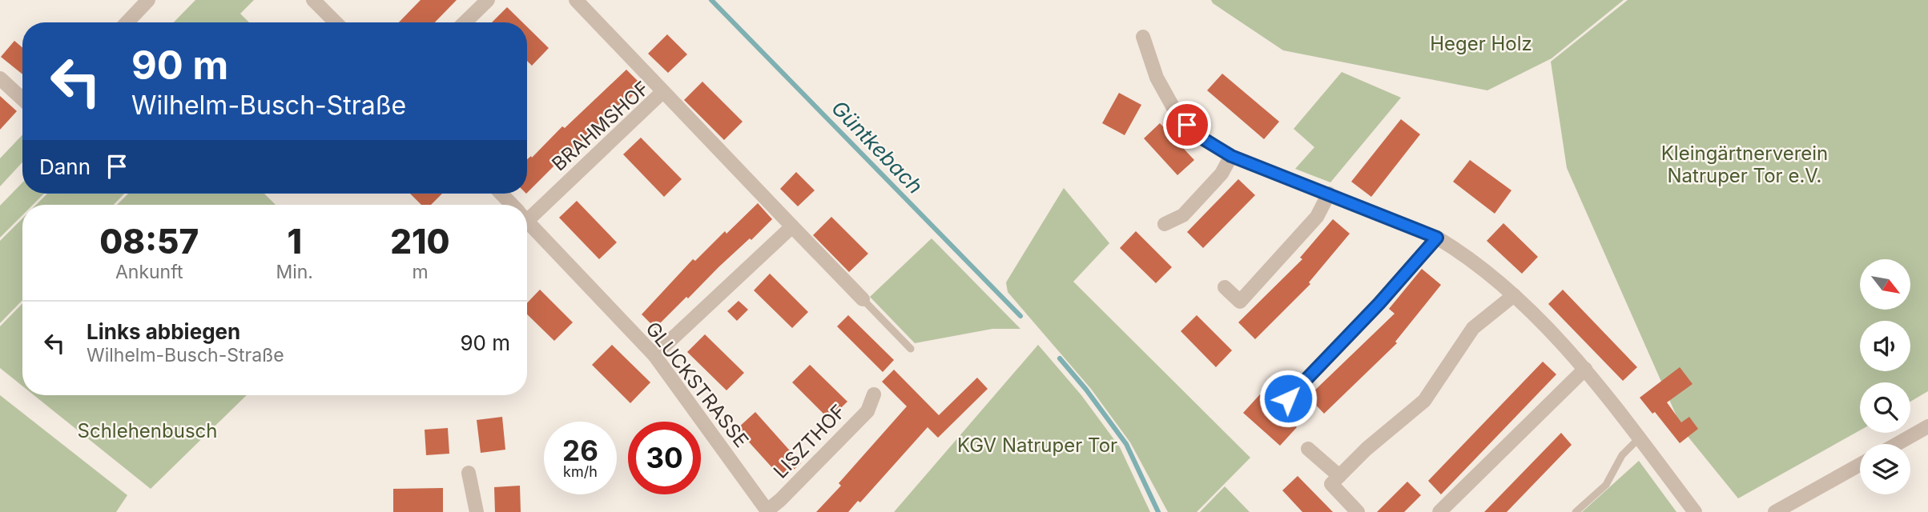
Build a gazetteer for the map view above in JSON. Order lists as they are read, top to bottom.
{
  "streets": {
    "street": ["BRAHMSHOF", "GLUCKSTRASSE", "LISZTHOF"]
  },
  "crossings": [
    ["GLUCKSTRASSE", "LISZTHOF"]
  ],
  "water": ["Güntkebach"],
  "parks": [
    "Heger Holz",
    "Kleingärtnerverein Natruper Tor e.V.",
    "Schlehenbusch",
    "KGV Natruper Tor"
  ],
  "north": "bottom right",
  "page": {
    "turn": ["90 m", "Wilhelm-Busch-Straße"],
    "then": "Dann",
    "eta": [
      "08:57",
      "Ankunft",
      "1",
      "Min.",
      "210",
      "m"
    ],
    "list": [
      {
        "name": "Links abbiegen",
        "note": "Wilhelm-Busch-Straße",
        "value": "90 m"
      }
    ],
    "speed": "26 km/h",
    "limit": "30"
  }
}
